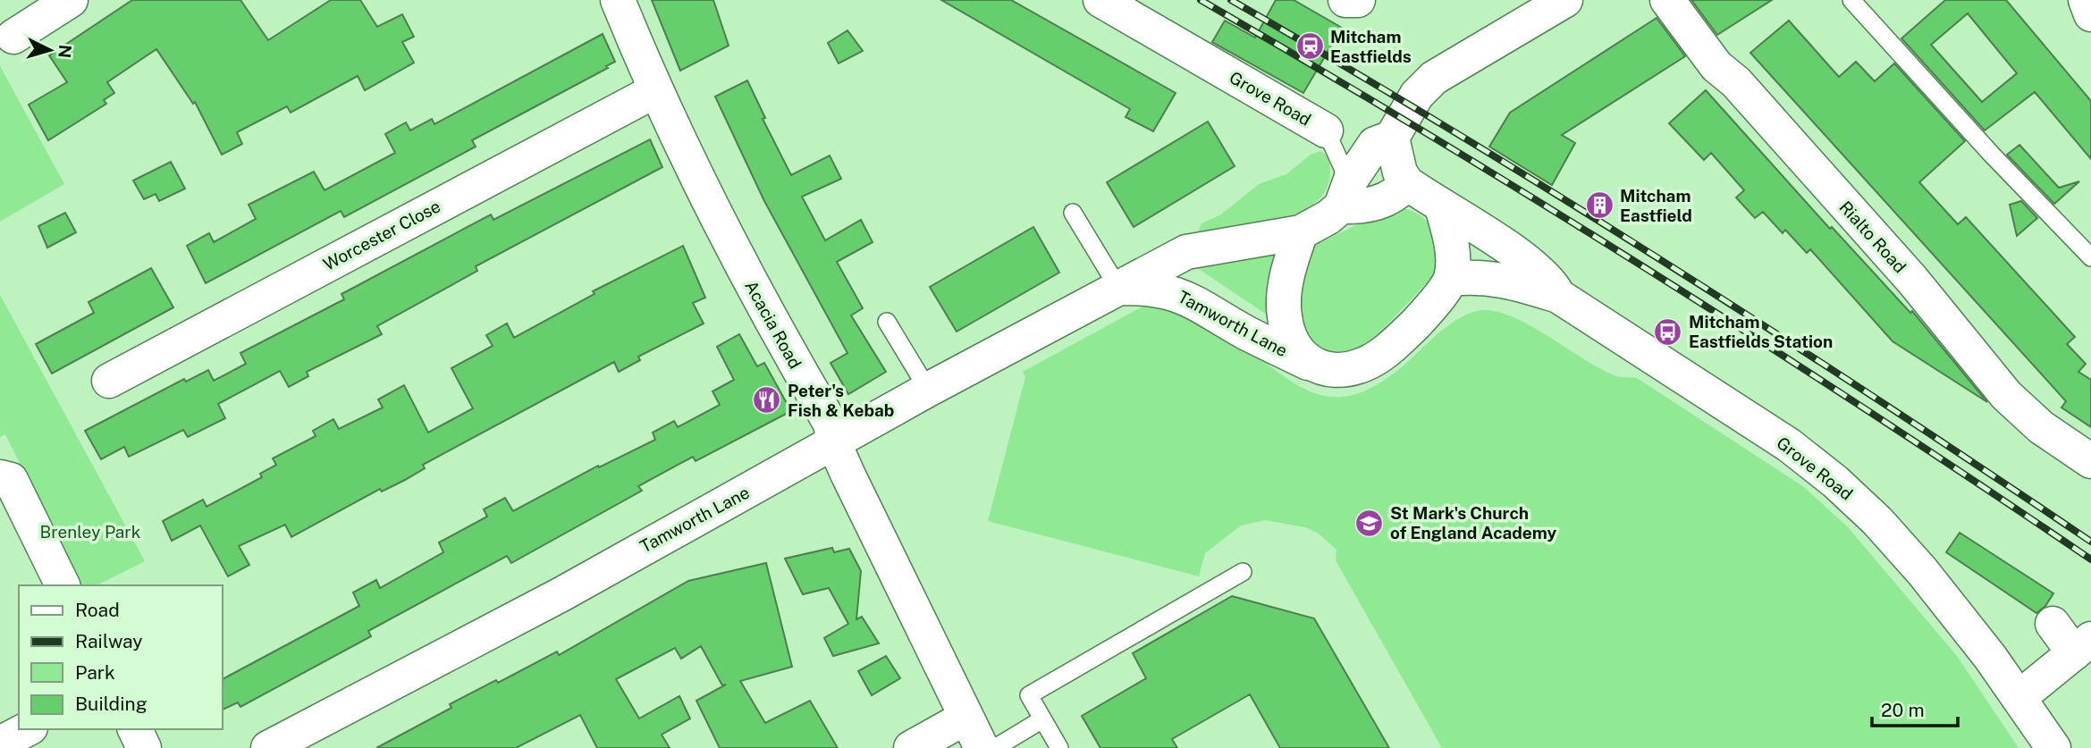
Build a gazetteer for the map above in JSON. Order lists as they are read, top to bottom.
{
  "streets": {
    "street": [
      "Grove Road",
      "Worcester Close",
      "Rialto Road",
      "Tamworth Lane",
      "Acacia Road"
    ]
  },
  "crossings": [
    ["Grove Road", "Tamworth Lane"],
    ["Worcester Close", "Acacia Road"],
    ["Tamworth Lane", "Acacia Road"]
  ],
  "parks": ["Brenley Park"],
  "places": {
    "station": ["Mitcham Eastfields"],
    "building": ["Mitcham Eastfield"],
    "bus stop": ["Mitcham Eastfields Station"],
    "restaurant": ["Peter's Fish & Kebab"],
    "school or university": ["St Mark's Church of England Academy"]
  },
  "legend": [
    "Road",
    "Railway",
    "Park",
    "Building"
  ],
  "scale_bar": "20 m",
  "north": "right"
}
